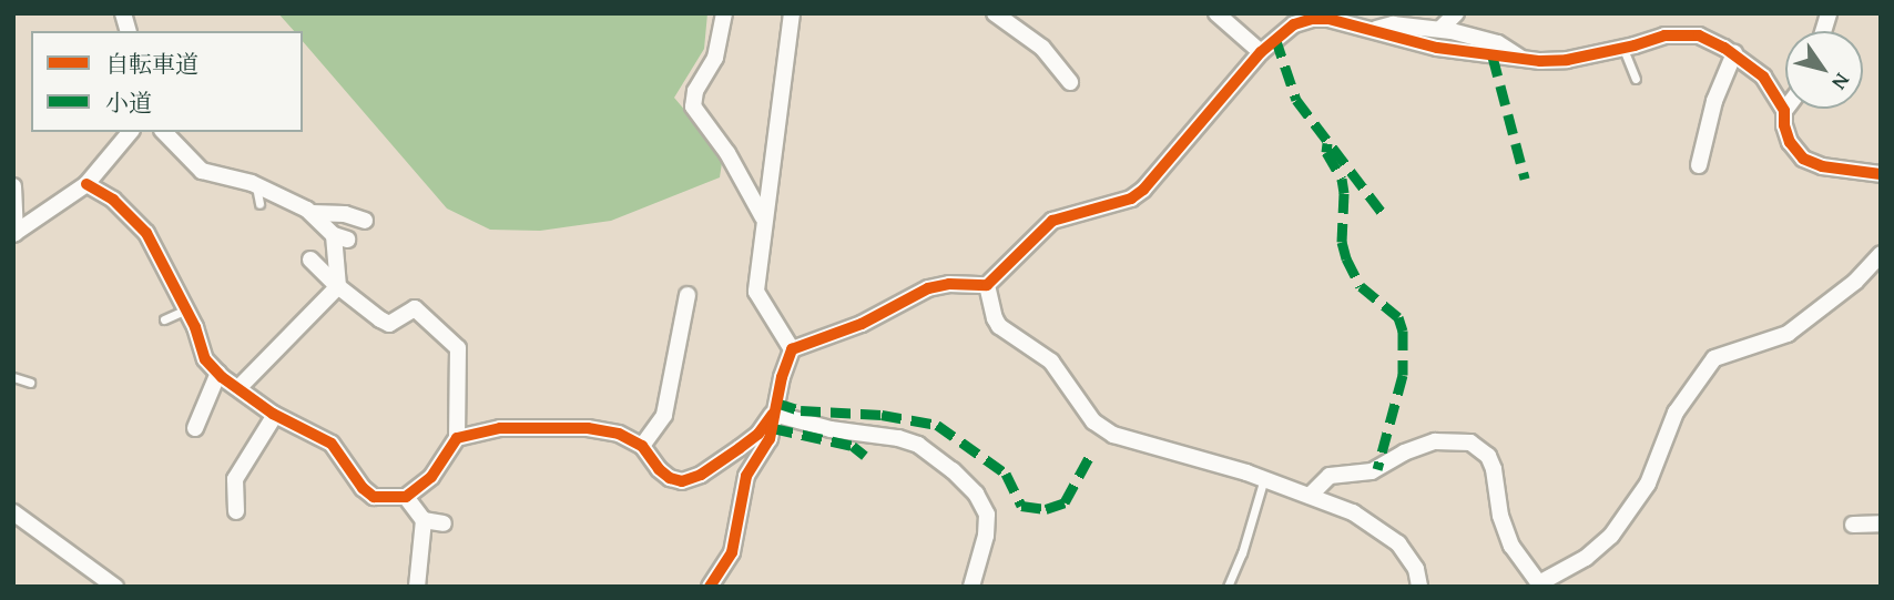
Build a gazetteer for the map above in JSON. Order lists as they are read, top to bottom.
{
  "legend": ["自転車道", "小道"],
  "north": "bottom right"
}
